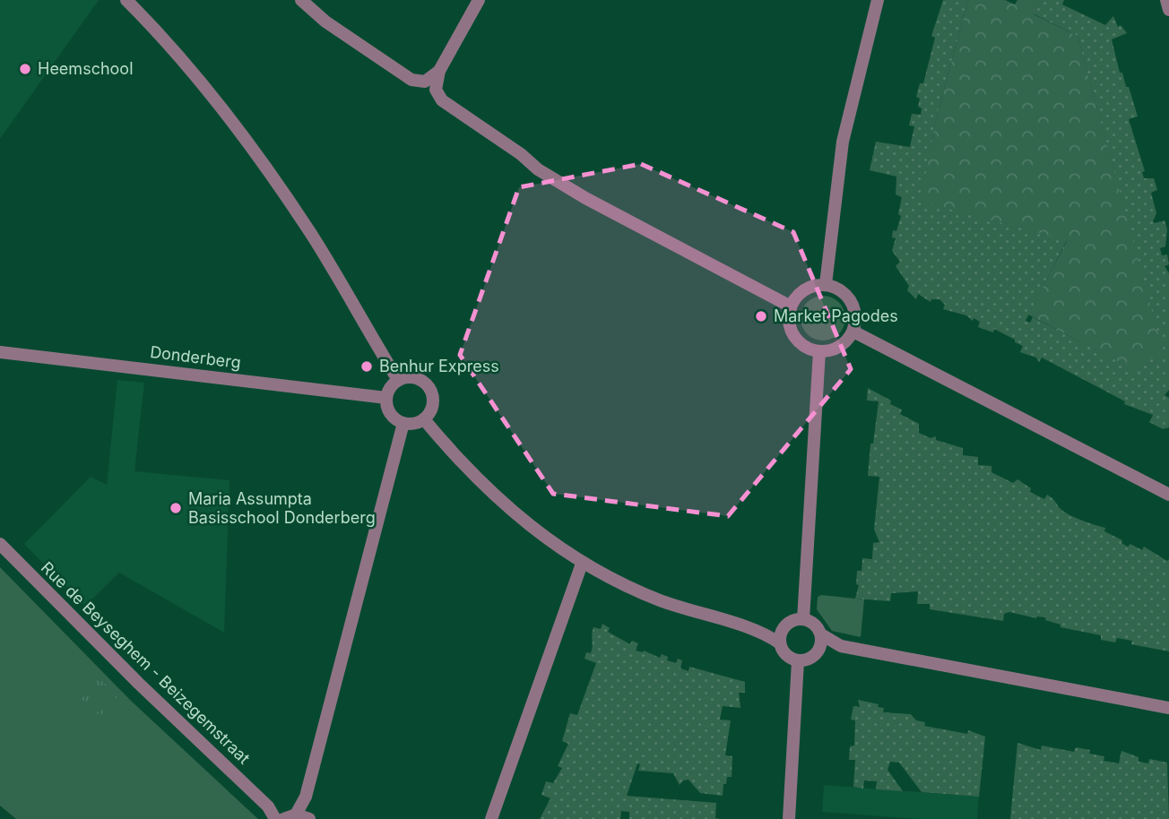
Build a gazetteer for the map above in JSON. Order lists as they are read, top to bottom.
{
  "streets": {
    "street": ["Donderberg", "Rue de Beyseghem - Beizegemstraat"]
  },
  "places": [
    "Heemschool",
    "Market Pagodes",
    "Benhur Express",
    "Maria Assumpta Basisschool Donderberg"
  ]
}
